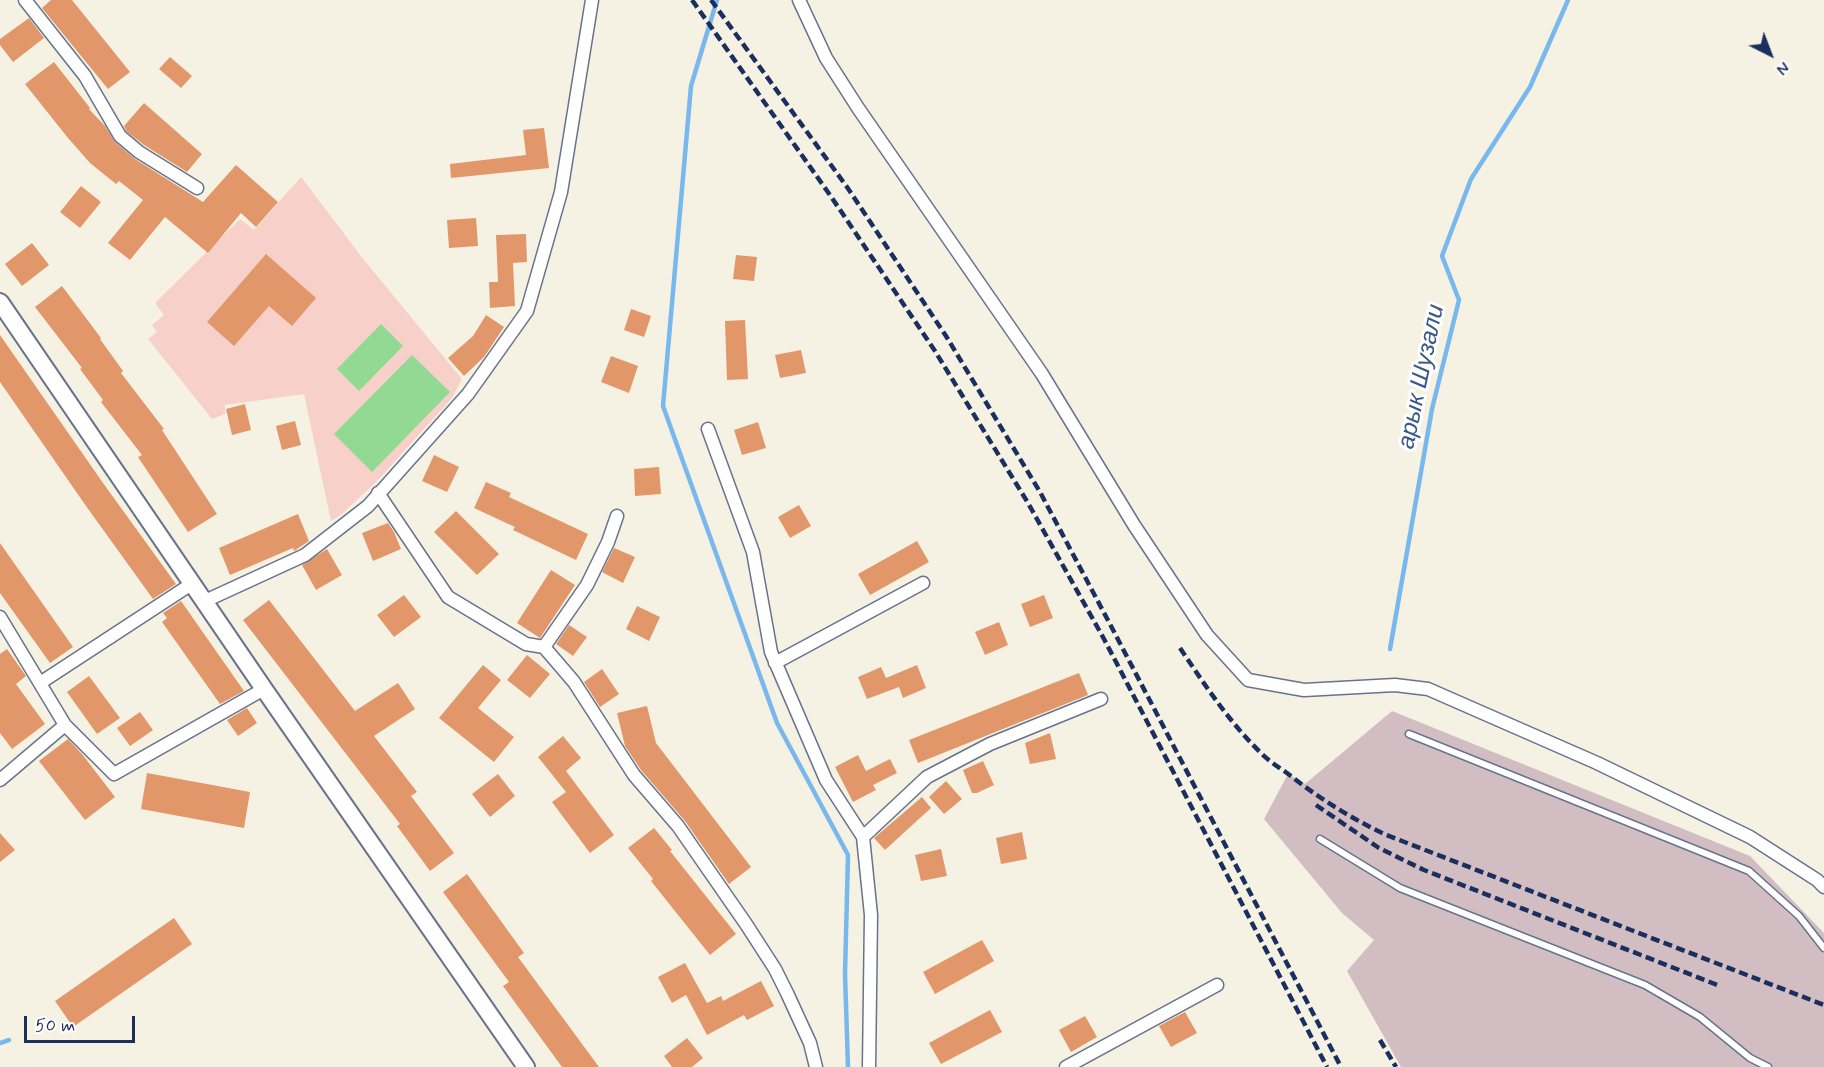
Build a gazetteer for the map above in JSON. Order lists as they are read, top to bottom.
{
  "water": ["арык Шузали"],
  "scale_bar": "50 m",
  "north": "bottom right"
}
